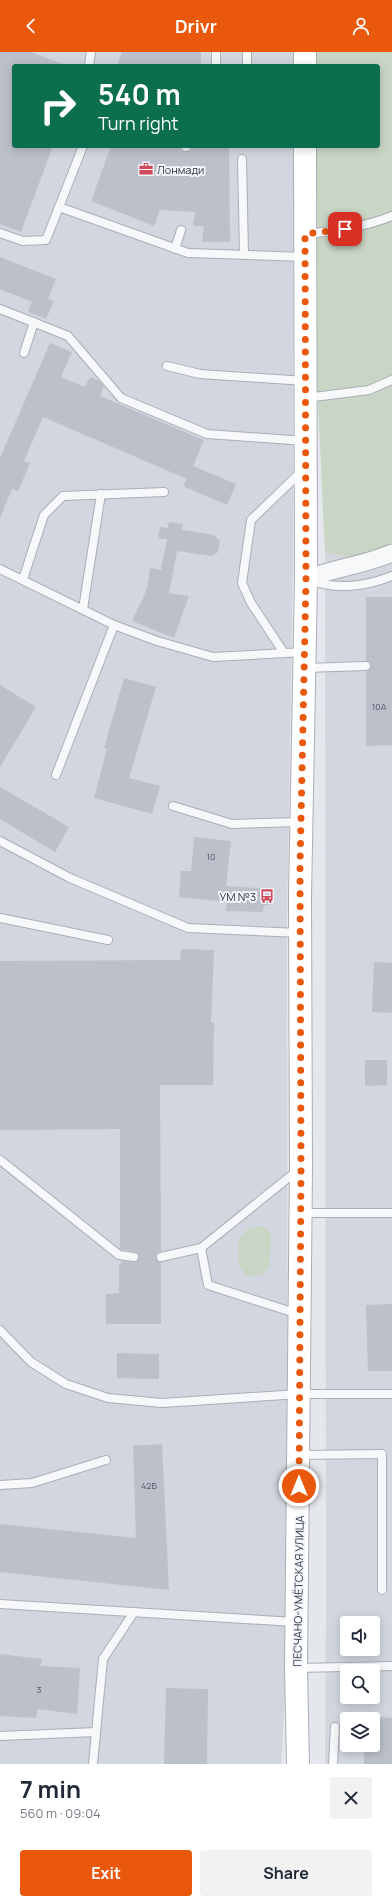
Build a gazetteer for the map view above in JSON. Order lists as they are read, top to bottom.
{
  "streets": {
    "main road": ["ПЕСЧАНО-УМЁТСКАЯ УЛИЦА"]
  },
  "places": {
    "office": ["Лонмади"],
    "bus stop": ["УМ №3"]
  },
  "house_numbers": [
    "10А",
    "10",
    "42Б",
    "3"
  ],
  "page": {
    "header": "Drivr",
    "turn": ["540 m", "Turn right"],
    "heading": ["7 min", "560 m · 09:04"],
    "buttons": ["Exit", "Share"]
  }
}
